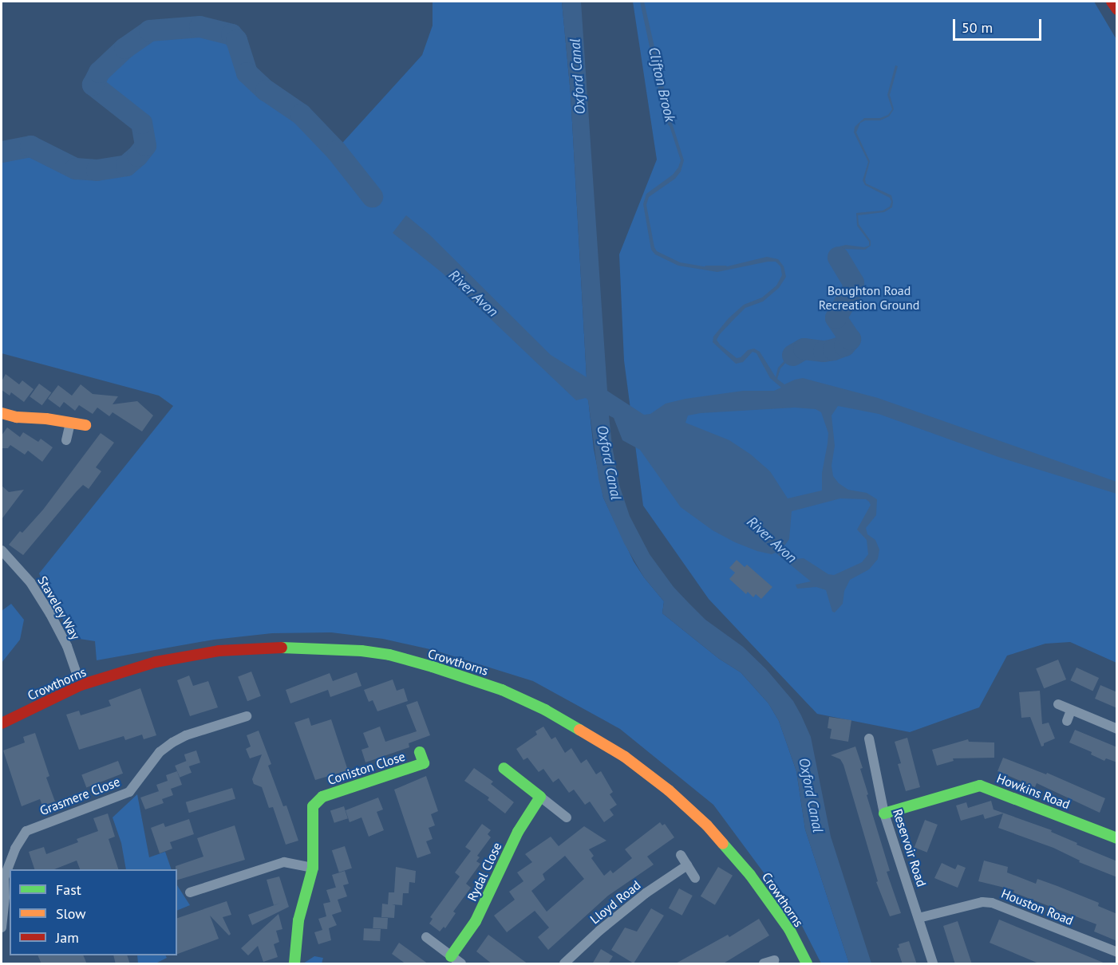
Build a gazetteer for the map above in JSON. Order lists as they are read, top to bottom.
{
  "streets": {
    "street": [
      "Staveley Way",
      "Crowthorns",
      "Coniston Close",
      "Howkins Road",
      "Grasmere Close",
      "Reservoir Road",
      "Rydal Close",
      "Lloyd Road",
      "Houston Road"
    ]
  },
  "crossings": [
    ["Staveley Way", "Crowthorns"],
    ["Howkins Road", "Reservoir Road"],
    ["Reservoir Road", "Houston Road"]
  ],
  "water": ["Oxford Canal", "Clifton Brook", "River Avon"],
  "parks": ["Boughton Road Recreation Ground"],
  "legend": ["Fast", "Slow", "Jam"],
  "scale_bar": "50 m"
}
